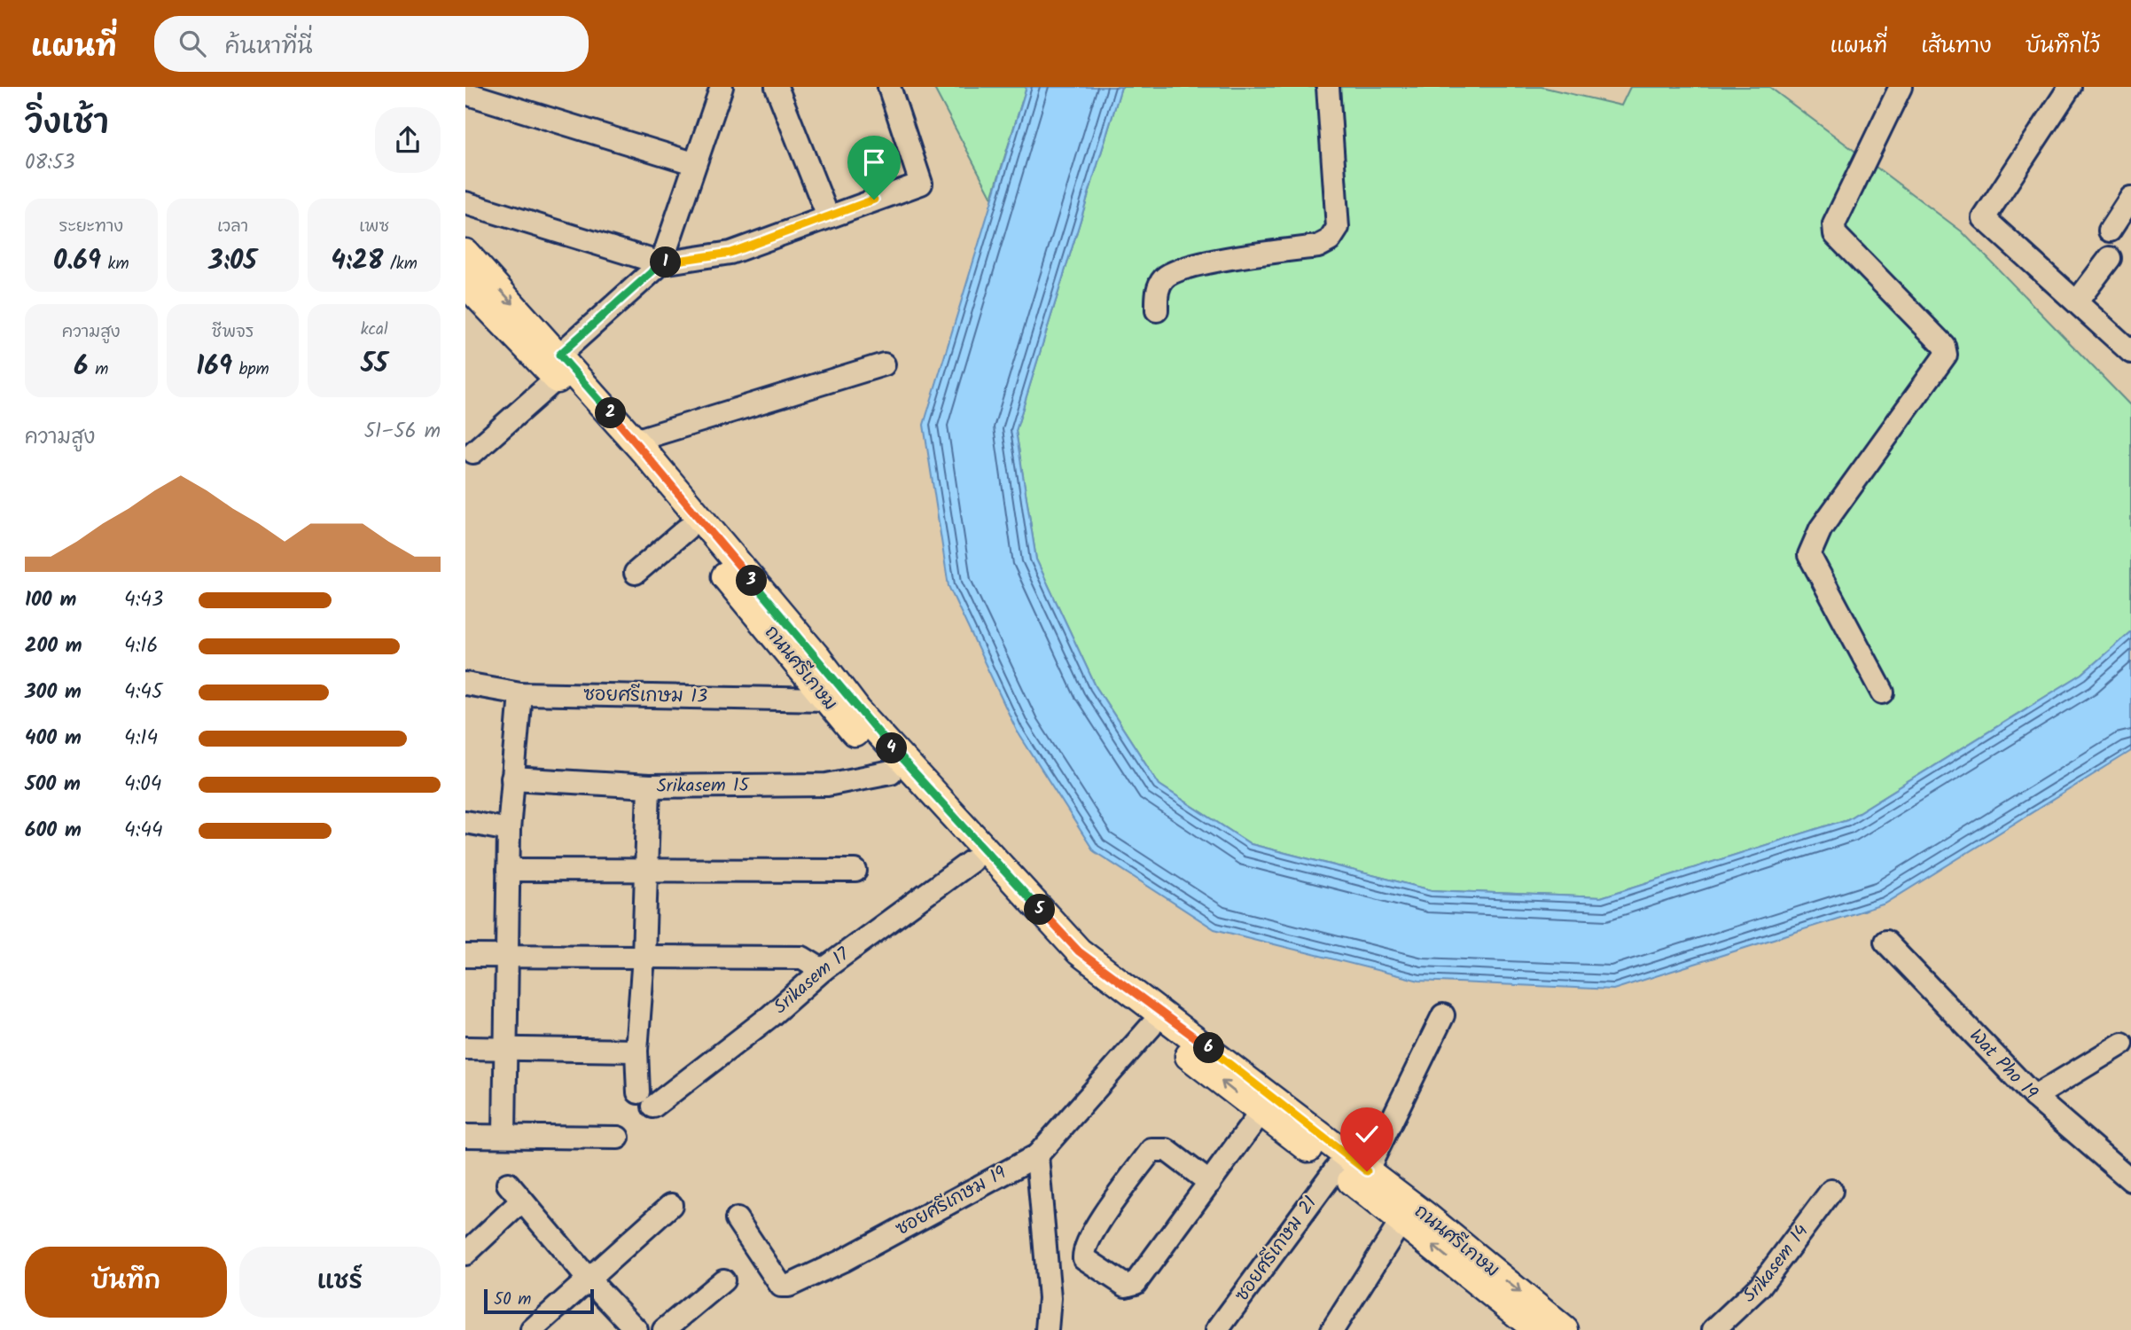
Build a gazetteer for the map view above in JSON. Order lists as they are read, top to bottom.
{
  "streets": {
    "main road": ["ถนนศรีเกษม"],
    "street": [
      "ซอยศรีเกษม 13",
      "Srikasem 15",
      "Srikasem 17",
      "Wat Pho 19",
      "ซอยศรีเกษม 19",
      "ซอยศรีเกษม 21",
      "Srikasem 14"
    ]
  },
  "crossings": [
    ["ถนนศรีเกษม", "ซอยศรีเกษม 13"],
    ["ถนนศรีเกษม", "Srikasem 15"],
    ["ถนนศรีเกษม", "Srikasem 17"],
    ["ถนนศรีเกษม", "ซอยศรีเกษม 19"],
    ["ถนนศรีเกษม", "ซอยศรีเกษม 21"]
  ],
  "scale_bar": "50 m",
  "page": {
    "header": "แผนที่",
    "search": "ค้นหาที่นี่",
    "nav": ["แผนที่", "เส้นทาง", "บันทึกไว้"],
    "heading": ["วิ่งเช้า", "08:53"],
    "stats": [
      ["ระยะทาง", "0.69 km"],
      ["เวลา", "3:05"],
      ["เพซ", "4:28 /km"],
      ["ความสูง", "6 m"],
      ["ชีพจร", "169 bpm"],
      ["kcal", "55"]
    ],
    "pins": [
      "1",
      "2",
      "3",
      "4",
      "5",
      "6"
    ],
    "chart": ["ความสูง", "51–56 m"],
    "list": [
      {
        "name": "100 m",
        "note": "4:43"
      },
      {
        "name": "200 m",
        "note": "4:16"
      },
      {
        "name": "300 m",
        "note": "4:45"
      },
      {
        "name": "400 m",
        "note": "4:14"
      },
      {
        "name": "500 m",
        "note": "4:04"
      },
      {
        "name": "600 m",
        "note": "4:44"
      }
    ],
    "buttons": ["บันทึก", "แชร์"],
    "scale": "50 m"
  }
}
